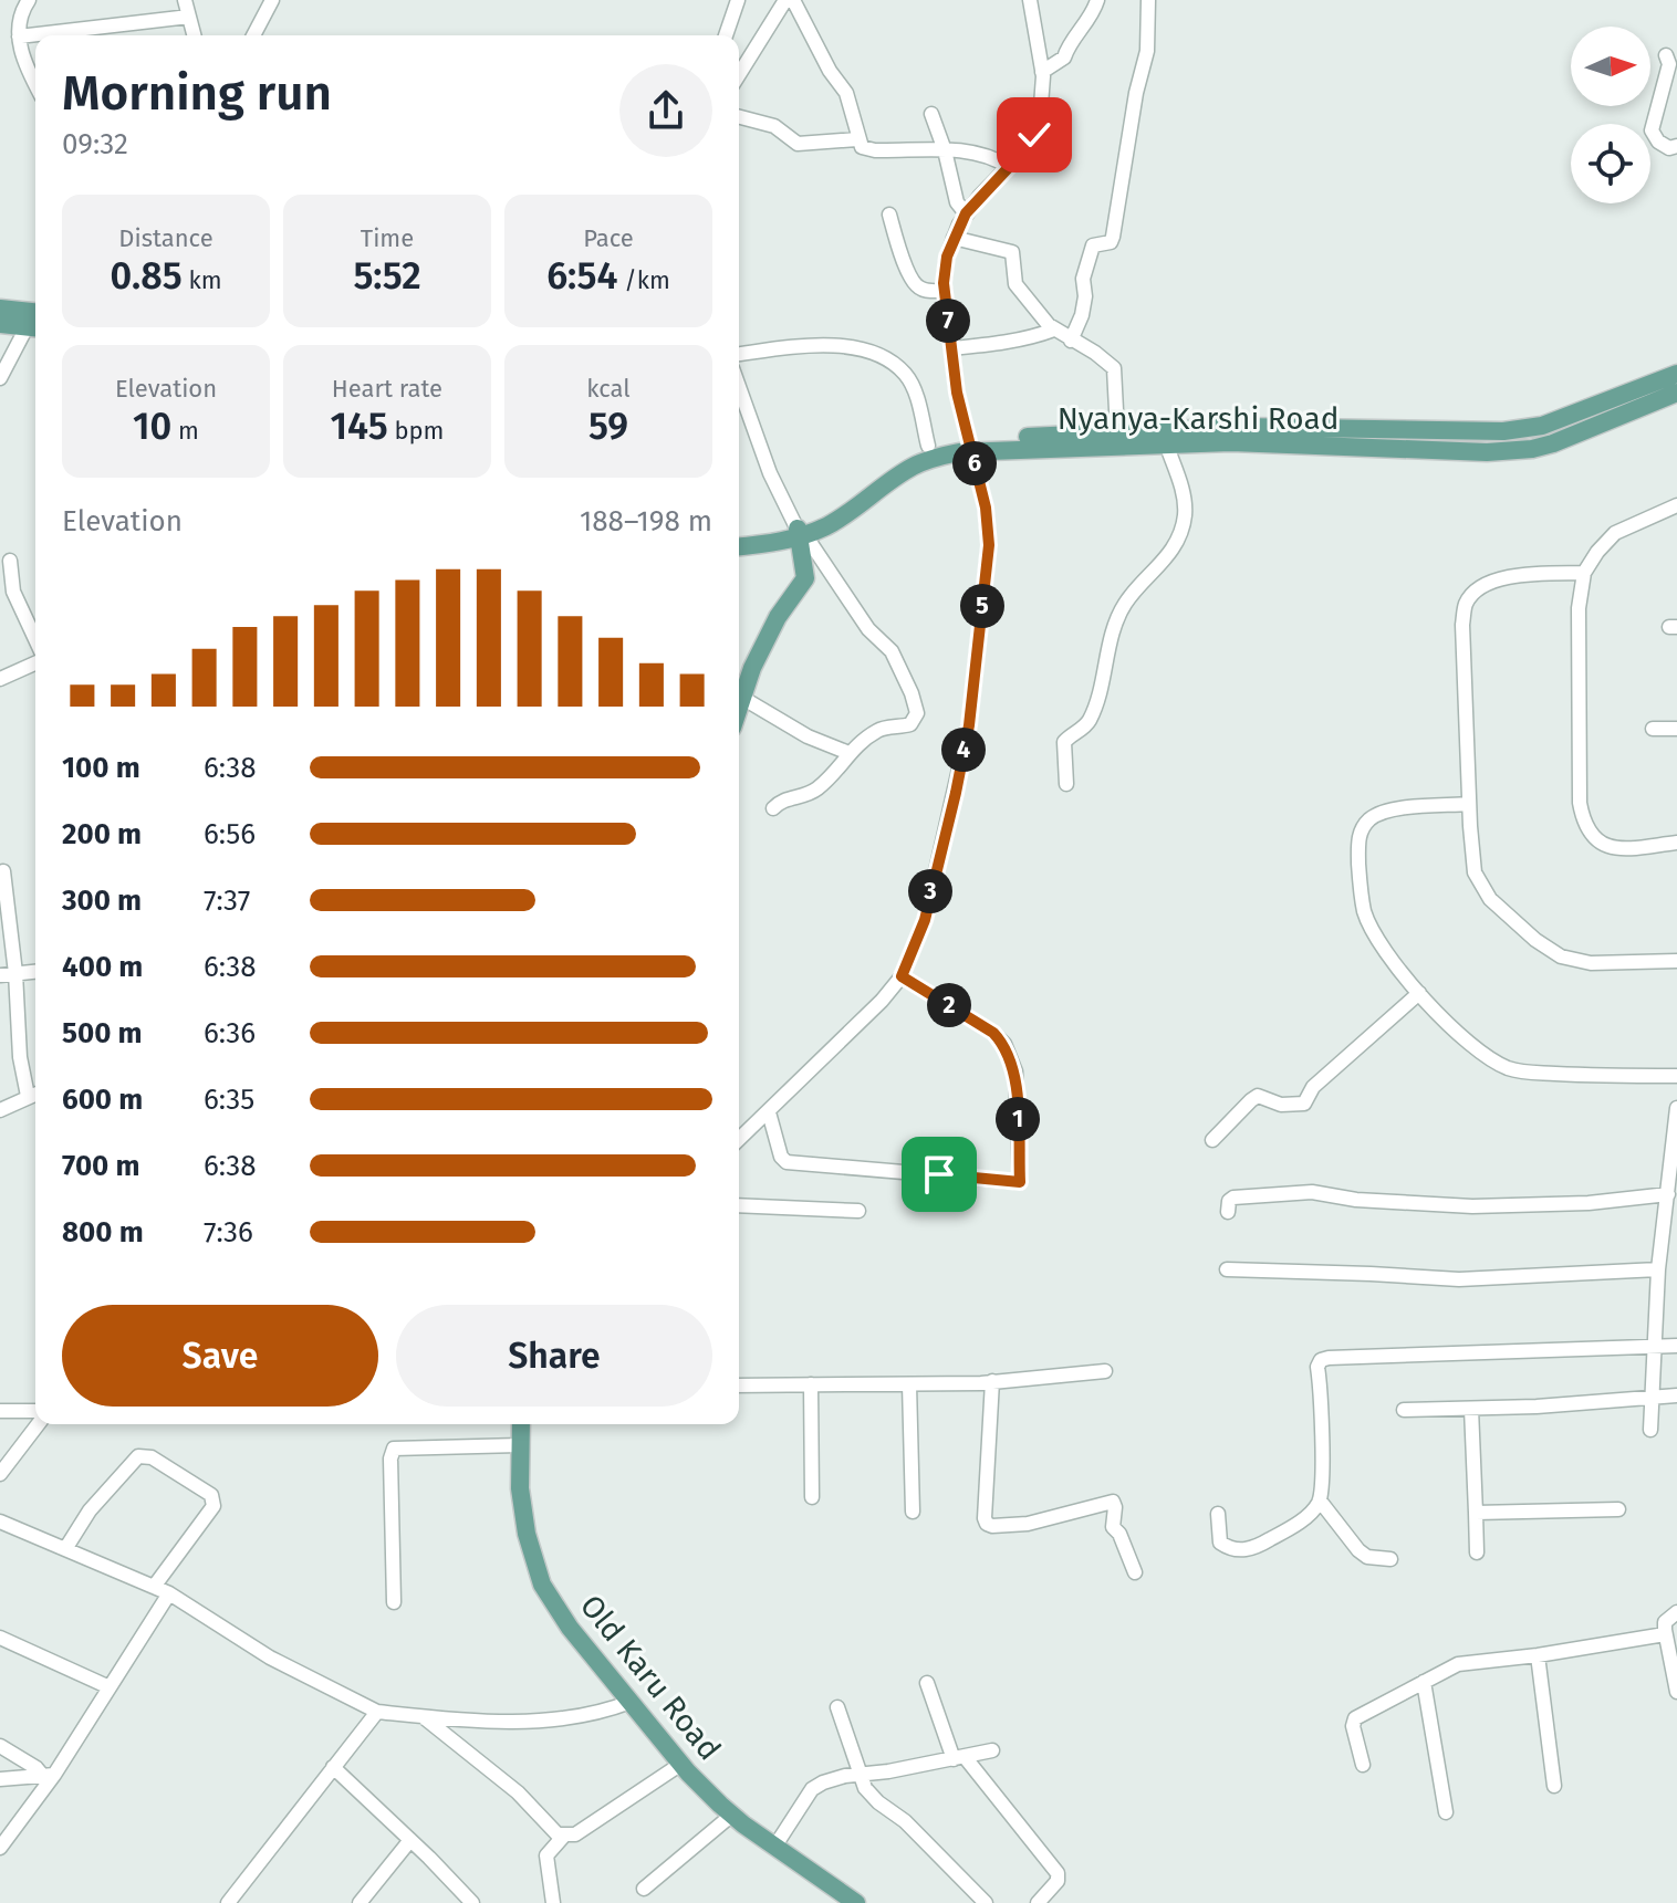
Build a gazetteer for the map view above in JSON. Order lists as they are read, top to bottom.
{
  "streets": {
    "main road": ["Nyanya-Karshi Road", "Old Karu Road"]
  },
  "north": "right",
  "page": {
    "heading": ["Morning run", "09:32"],
    "stats": [
      ["Distance", "0.85 km"],
      ["Time", "5:52"],
      ["Pace", "6:54 /km"],
      ["Elevation", "10 m"],
      ["Heart rate", "145 bpm"],
      ["kcal", "59"]
    ],
    "pins": [
      "7",
      "6",
      "5",
      "4",
      "3",
      "2",
      "1"
    ],
    "chart": ["Elevation", "188–198 m"],
    "list": [
      {
        "name": "100 m",
        "note": "6:38"
      },
      {
        "name": "200 m",
        "note": "6:56"
      },
      {
        "name": "300 m",
        "note": "7:37"
      },
      {
        "name": "400 m",
        "note": "6:38"
      },
      {
        "name": "500 m",
        "note": "6:36"
      },
      {
        "name": "600 m",
        "note": "6:35"
      },
      {
        "name": "700 m",
        "note": "6:38"
      },
      {
        "name": "800 m",
        "note": "7:36"
      }
    ],
    "buttons": ["Save", "Share"]
  }
}
